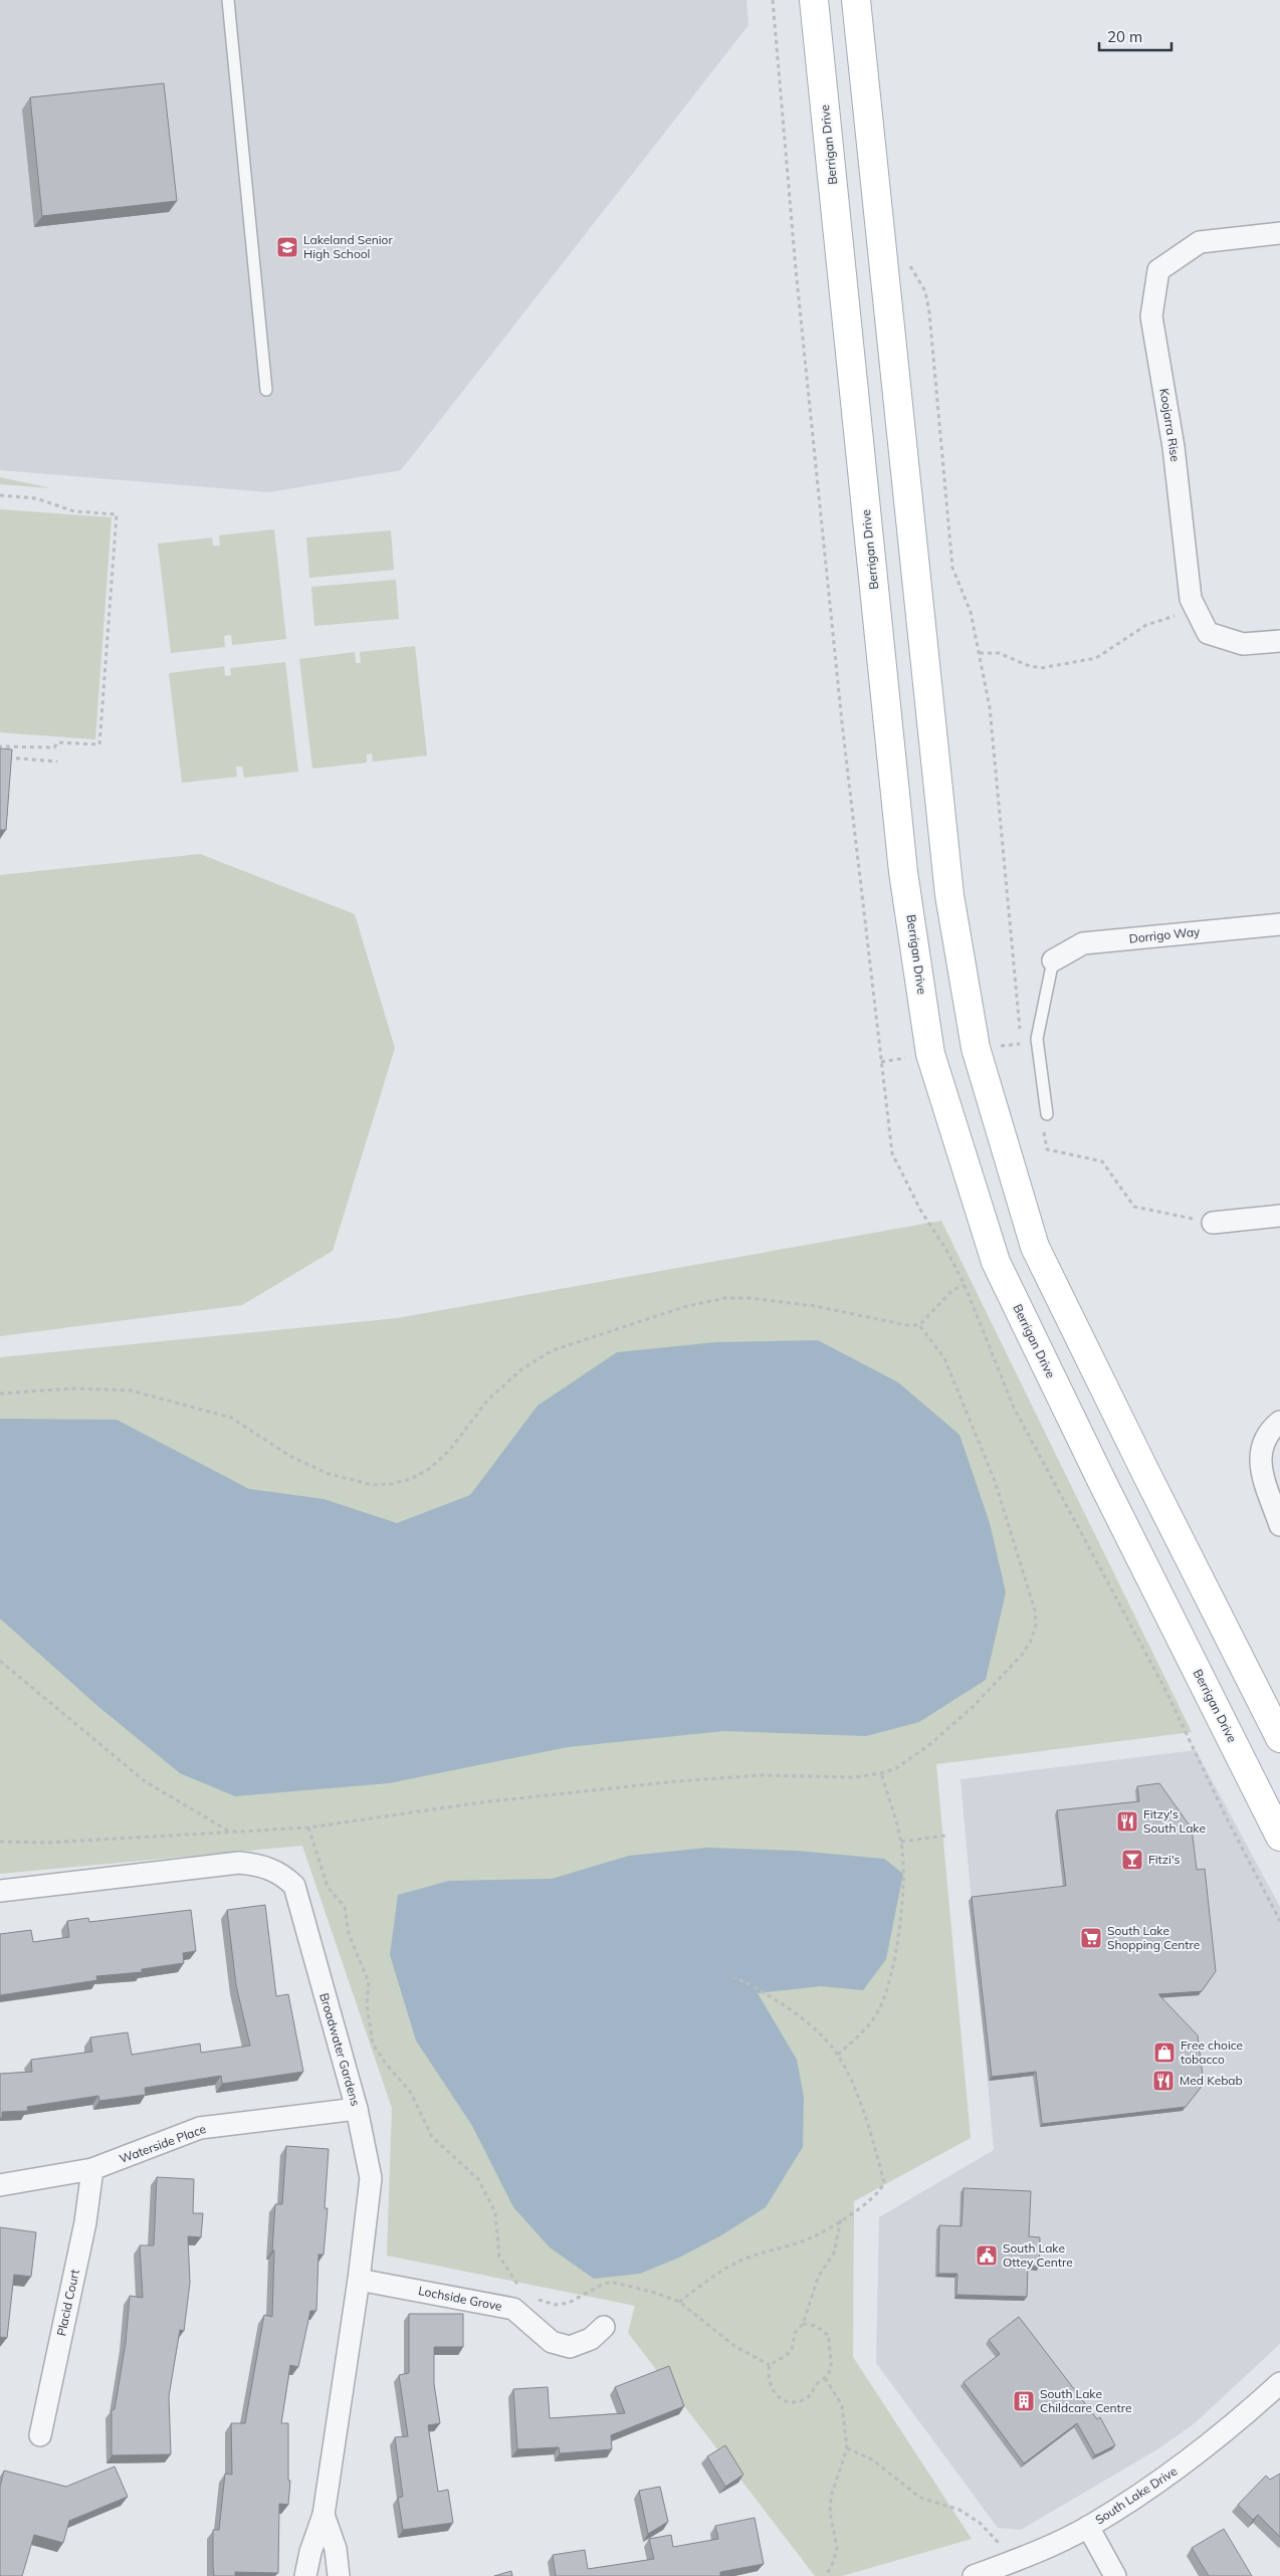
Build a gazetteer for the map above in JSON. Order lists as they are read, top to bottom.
{
  "streets": {
    "main road": ["Berrigan Drive"],
    "street": [
      "Koojarra Rise",
      "Dorrigo Way",
      "Broadwater Gardens",
      "Waterside Place",
      "Lochside Grove",
      "Placid Court",
      "South Lake Drive"
    ]
  },
  "crossings": [
    ["Broadwater Gardens", "Waterside Place"],
    ["Broadwater Gardens", "Lochside Grove"],
    ["Waterside Place", "Placid Court"]
  ],
  "places": {
    "school or university": ["Lakeland Senior High School"],
    "restaurant": ["Fitzy's South Lake", "Med Kebab"],
    "bar": ["Fitzi's"],
    "supermarket": ["South Lake Shopping Centre"],
    "shop": ["Free choice tobacco"],
    "public building": ["South Lake Ottey Centre"],
    "building": ["South Lake Childcare Centre"]
  },
  "scale_bar": "20 m"
}
